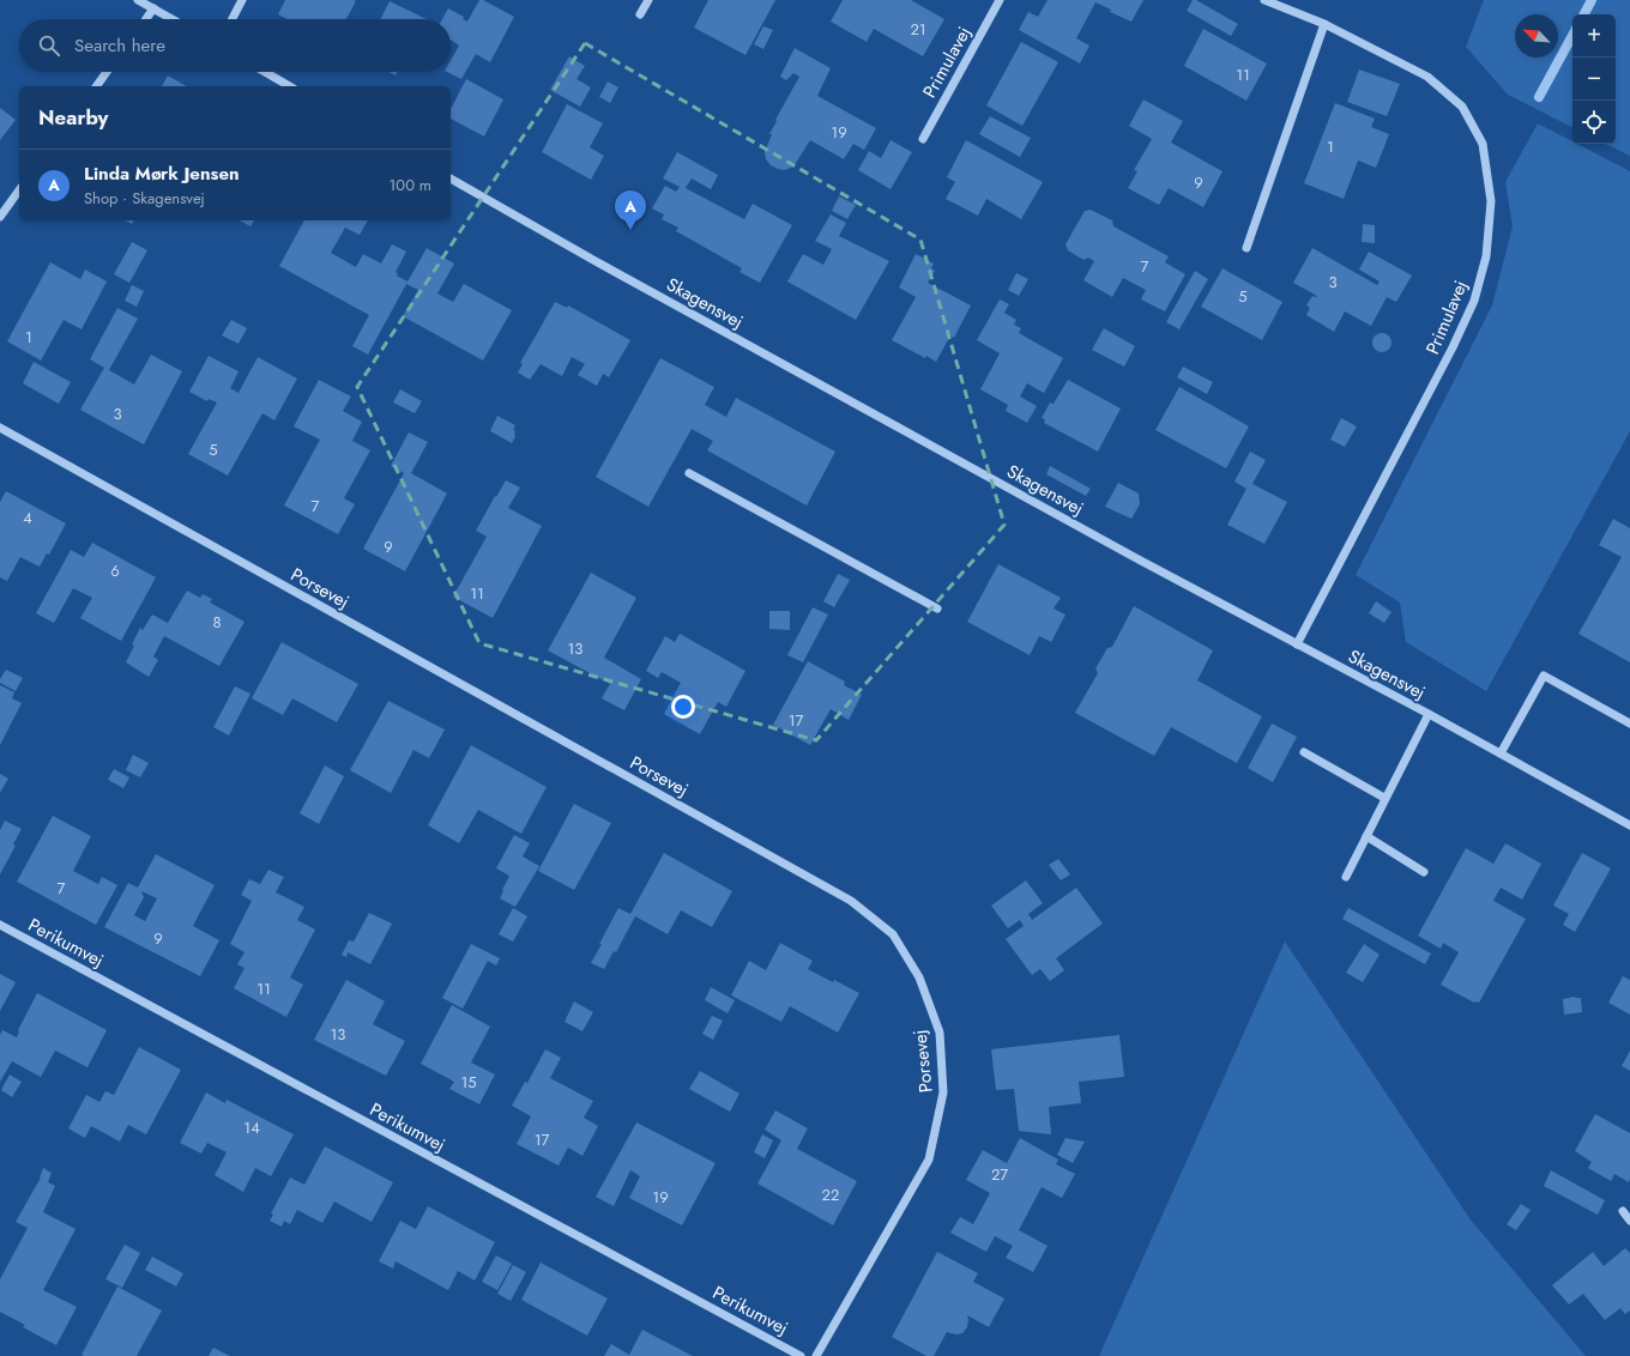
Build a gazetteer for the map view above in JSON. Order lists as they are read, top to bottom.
{
  "streets": {
    "street": [
      "Primulavej",
      "Skagensvej",
      "Porsevej",
      "Perikumvej"
    ]
  },
  "crossings": [
    ["Primulavej", "Skagensvej"]
  ],
  "house_numbers": [
    "21",
    "11",
    "19",
    "1",
    "9",
    "7",
    "3",
    "5",
    "1",
    "3",
    "5",
    "7",
    "4",
    "9",
    "6",
    "11",
    "8",
    "13",
    "17",
    "7",
    "9",
    "11",
    "13",
    "15",
    "14",
    "17",
    "27",
    "22",
    "19"
  ],
  "north": "top left",
  "page": {
    "map_buttons": ["+", "−"],
    "search": "Search here",
    "heading": "Nearby",
    "list": [
      {
        "mark": "A",
        "name": "Linda Mørk Jensen",
        "note": "Shop · Skagensvej",
        "value": "100 m"
      }
    ],
    "pins": "A"
  }
}
